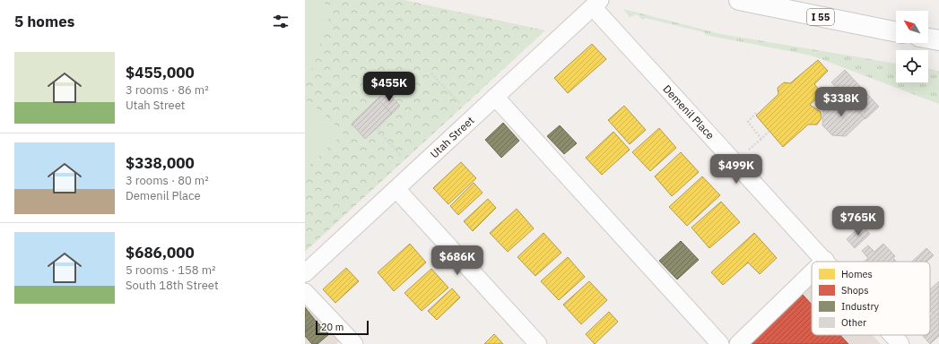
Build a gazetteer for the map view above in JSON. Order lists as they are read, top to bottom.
{
  "streets": {
    "highway": ["I 55"],
    "street": ["Demenil Place", "Utah Street"]
  },
  "crossings": [
    ["Demenil Place", "Utah Street"]
  ],
  "legend": [
    "Homes",
    "Shops",
    "Industry",
    "Other"
  ],
  "scale_bar": "20 m",
  "north": "top left",
  "page": {
    "heading": "5 homes",
    "list": [
      {
        "name": "$455,000",
        "note": "3 rooms · 86 m² · Utah Street"
      },
      {
        "name": "$338,000",
        "note": "3 rooms · 80 m² · Demenil Place"
      },
      {
        "name": "$686,000",
        "note": "5 rooms · 158 m² · South 18th Street"
      }
    ],
    "price": [
      "$455K",
      "$338K",
      "$499K",
      "$765K",
      "$686K"
    ],
    "scale": "20 m"
  }
}
